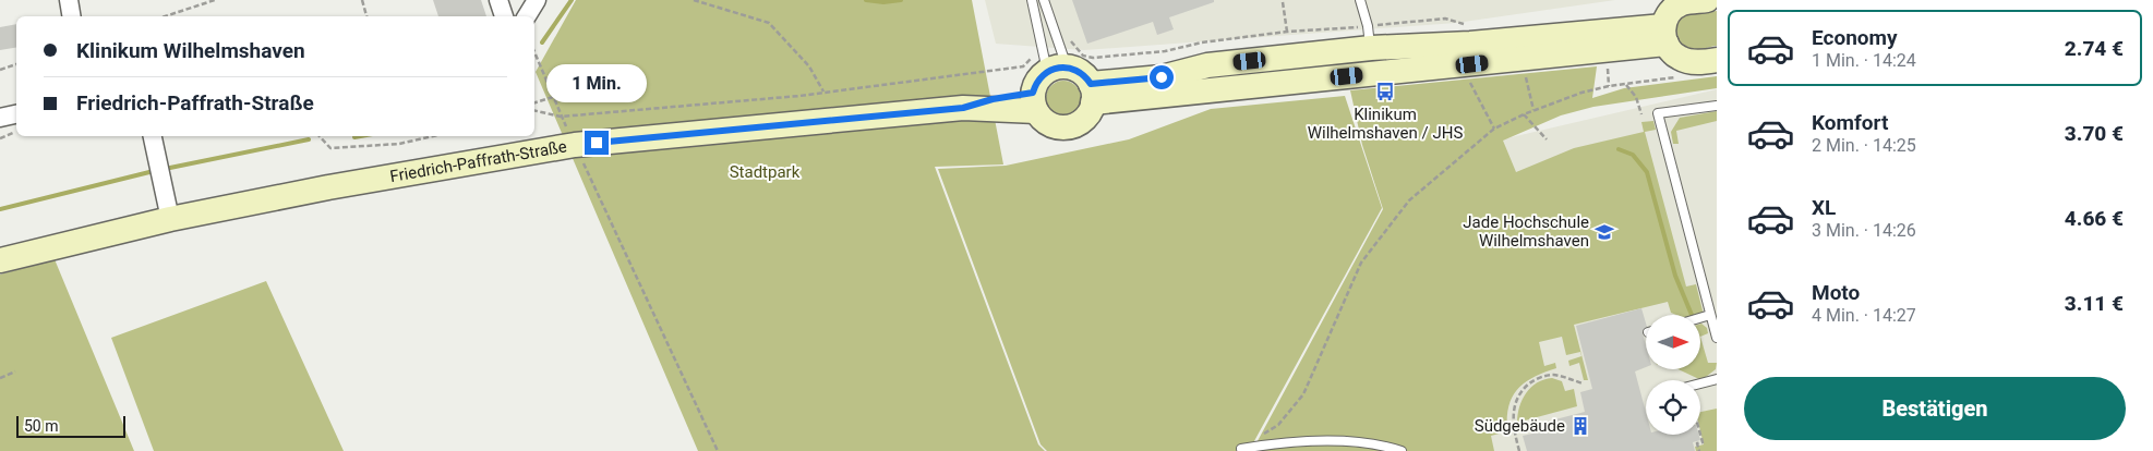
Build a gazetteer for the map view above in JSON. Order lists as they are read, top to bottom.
{
  "streets": {
    "main road": ["Friedrich-Paffrath-Straße"]
  },
  "parks": ["Stadtpark"],
  "places": {
    "bus stop": ["Klinikum Wilhelmshaven / JHS"],
    "school or university": ["Jade Hochschule Wilhelmshaven"],
    "building": ["Südgebäude"]
  },
  "scale_bar": "50 m",
  "north": "right",
  "page": {
    "list": [
      {
        "name": "Economy",
        "note": "1 Min. · 14:24",
        "value": "2.74 €"
      },
      {
        "name": "Komfort",
        "note": "2 Min. · 14:25",
        "value": "3.70 €"
      },
      {
        "name": "XL",
        "note": "3 Min. · 14:26",
        "value": "4.66 €"
      },
      {
        "name": "Moto",
        "note": "4 Min. · 14:27",
        "value": "3.11 €"
      }
    ],
    "banner": ["Klinikum Wilhelmshaven", "Friedrich-Paffrath-Straße"],
    "bubble": "1 Min.",
    "buttons": "Bestätigen",
    "scale": "50 m"
  }
}
